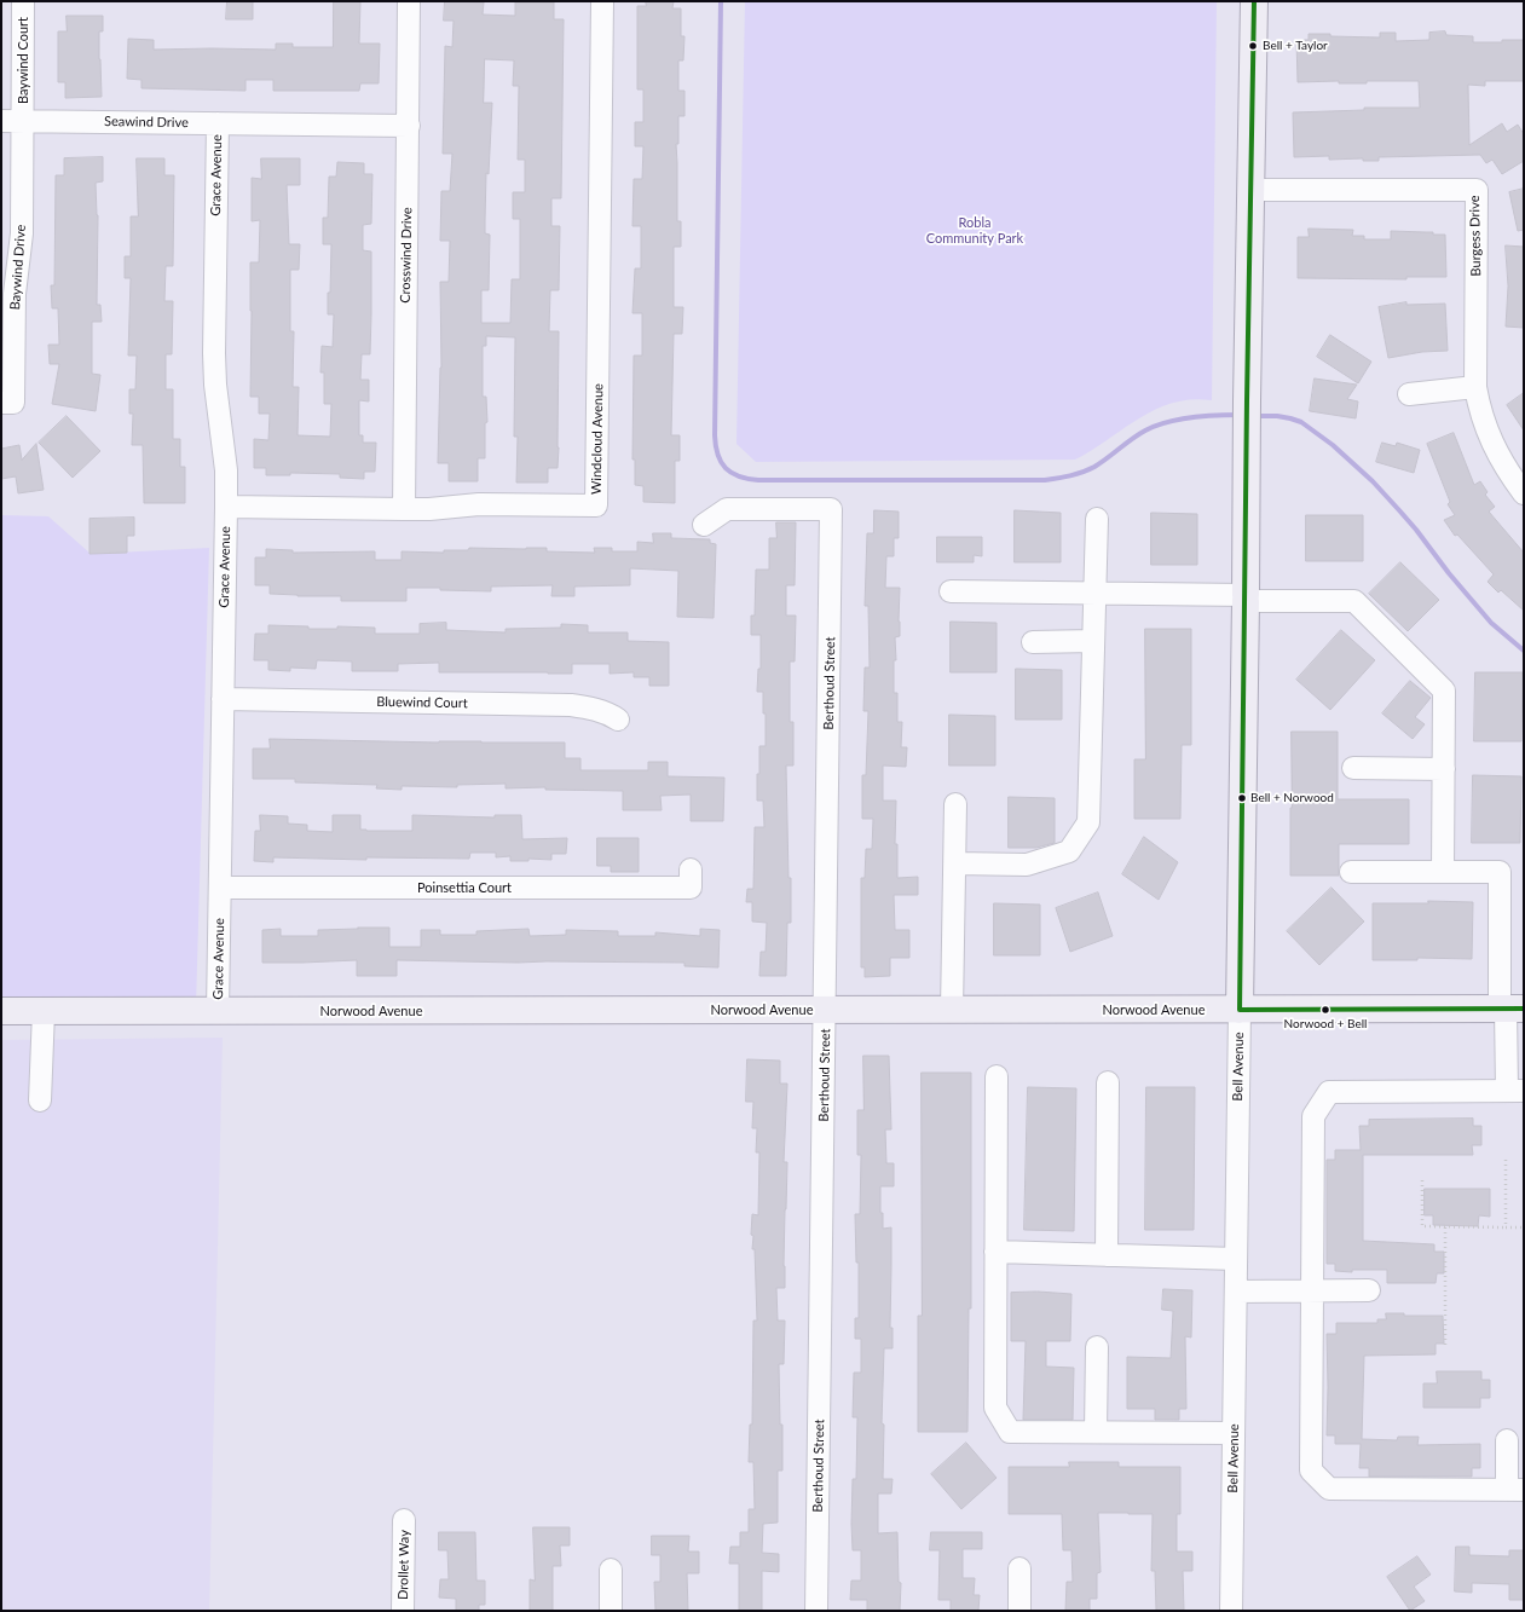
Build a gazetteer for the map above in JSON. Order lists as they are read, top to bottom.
{
  "streets": {
    "main road": ["Norwood Avenue", "Bell Avenue"],
    "street": [
      "Baywind Court",
      "Seawind Drive",
      "Grace Avenue",
      "Burgess Drive",
      "Crosswind Drive",
      "Baywind Drive",
      "Windcloud Avenue",
      "Berthoud Street",
      "Bluewind Court",
      "Poinsettia Court",
      "Drollet Way"
    ]
  },
  "crossings": [
    ["Baywind Court", "Seawind Drive"],
    ["Baywind Court", "Baywind Drive"],
    ["Seawind Drive", "Grace Avenue"],
    ["Seawind Drive", "Crosswind Drive"],
    ["Seawind Drive", "Baywind Drive"],
    ["Grace Avenue", "Windcloud Avenue"],
    ["Grace Avenue", "Bluewind Court"],
    ["Grace Avenue", "Poinsettia Court"],
    ["Grace Avenue", "Norwood Avenue"],
    ["Burgess Drive", "Bell Avenue"],
    ["Crosswind Drive", "Windcloud Avenue"],
    ["Berthoud Street", "Norwood Avenue"],
    ["Norwood Avenue", "Bell Avenue"]
  ],
  "parks": ["Robla Community Park"],
  "places": ["Bell + Taylor", "Bell + Norwood", "Norwood + Bell"]
}
